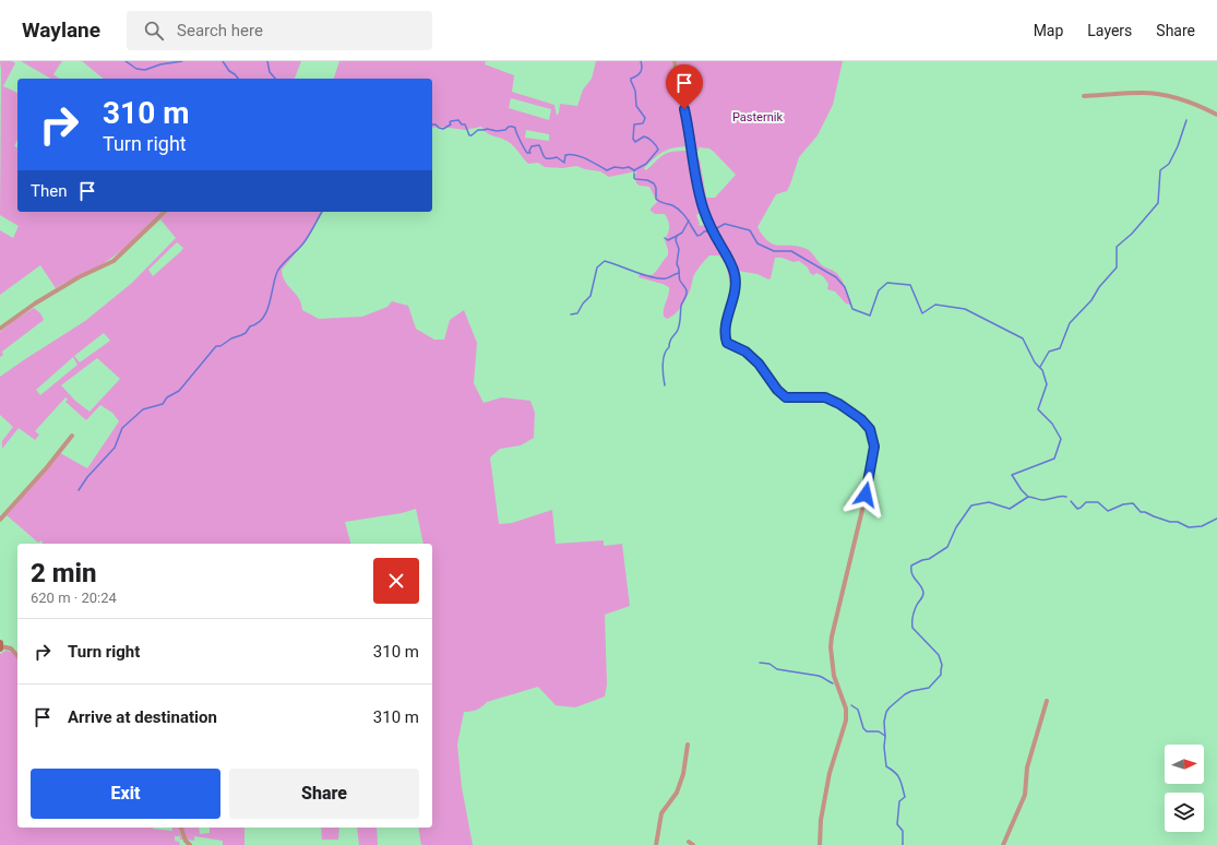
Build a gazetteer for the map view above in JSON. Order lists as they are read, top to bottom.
{
  "parks": ["Pasternik"],
  "north": "right",
  "page": {
    "header": "Waylane",
    "search": "Search here",
    "nav": ["Map", "Layers", "Share"],
    "turn": ["310 m", "Turn right"],
    "then": "Then",
    "heading": ["2 min", "620 m · 20:24"],
    "list": [
      {
        "name": "Turn right",
        "value": "310 m"
      },
      {
        "name": "Arrive at destination",
        "value": "310 m"
      }
    ],
    "buttons": ["Exit", "Share"]
  }
}
